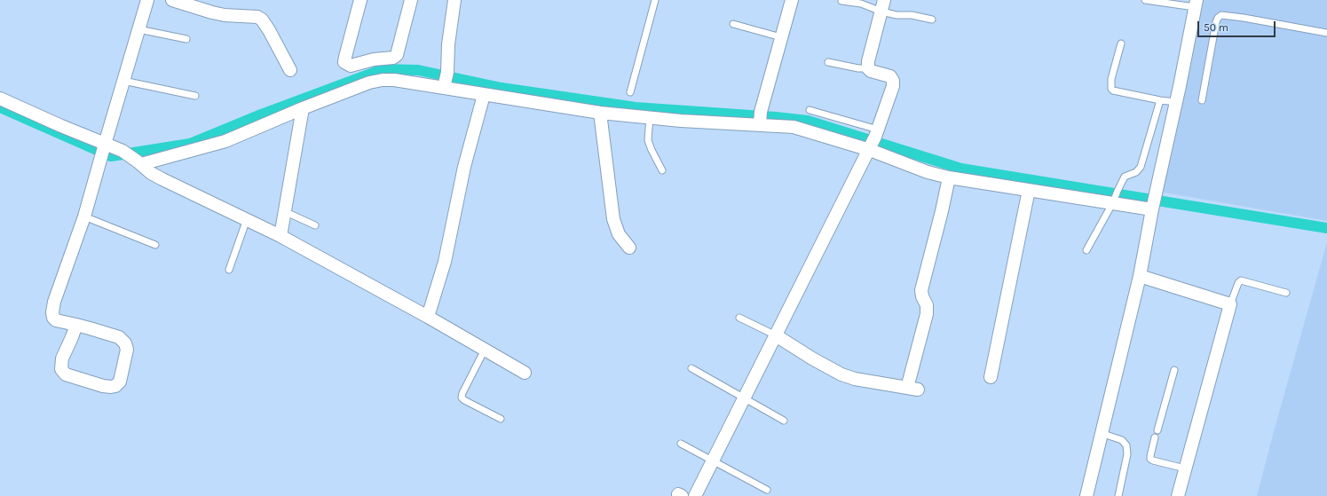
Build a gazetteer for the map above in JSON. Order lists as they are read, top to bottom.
{
  "scale_bar": "50 m"
}
